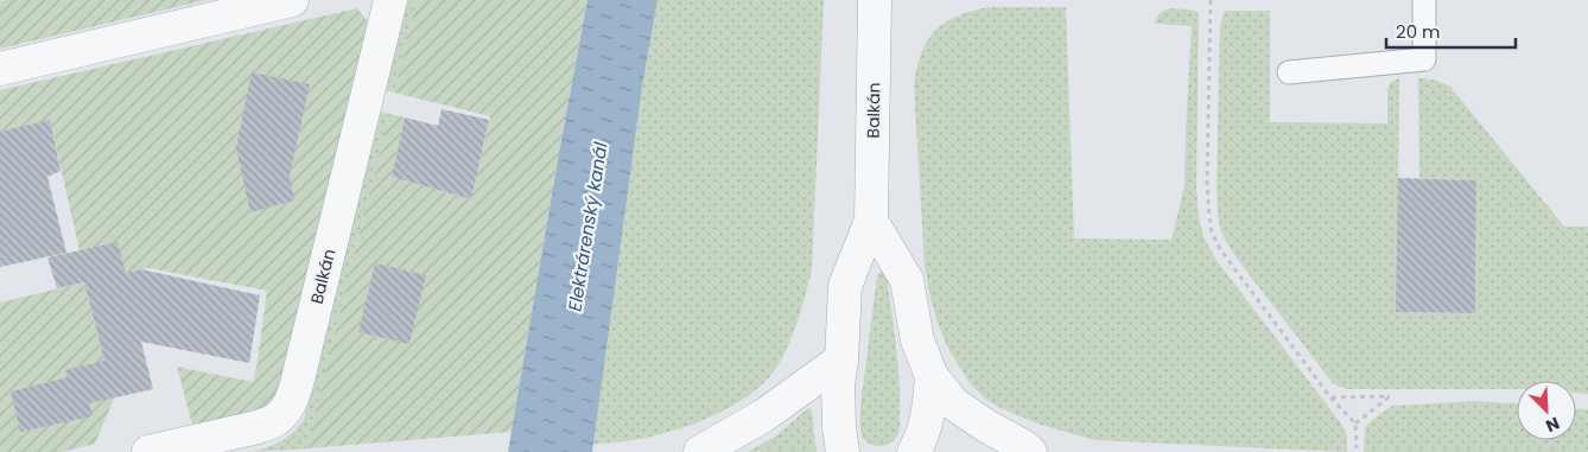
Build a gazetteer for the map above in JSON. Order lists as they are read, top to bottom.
{
  "streets": {
    "street": ["Balkán"]
  },
  "water": ["Elektrárenský kanál"],
  "scale_bar": "20 m",
  "north": "bottom right"
}
